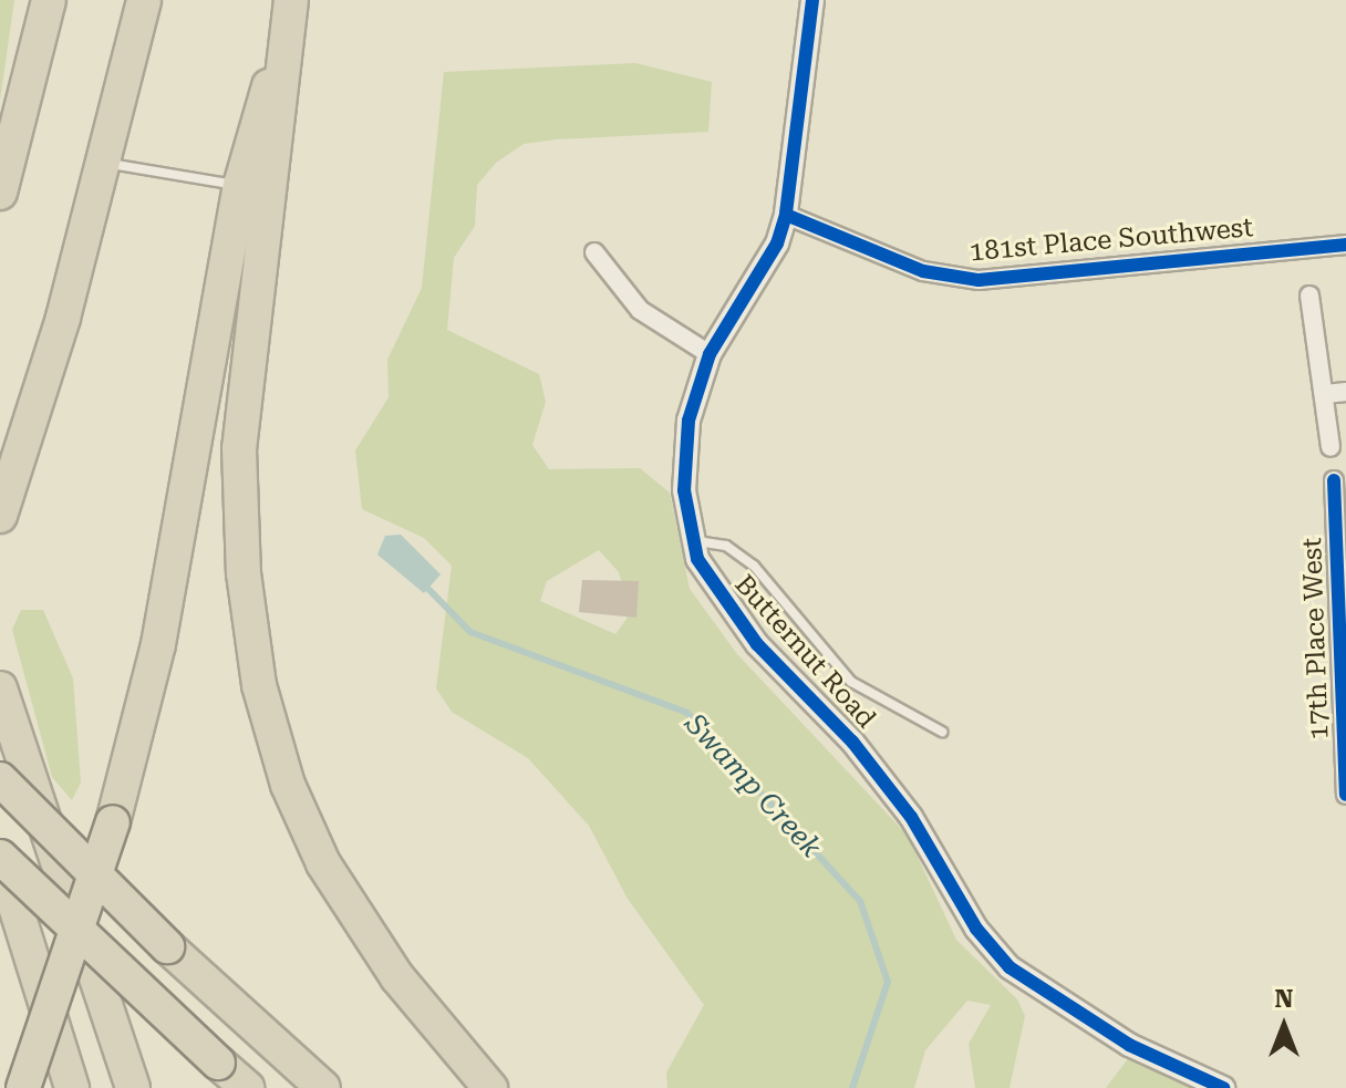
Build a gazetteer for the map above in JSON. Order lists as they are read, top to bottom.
{
  "streets": {
    "street": ["181st Place Southwest", "17th Place West", "Butternut Road"]
  },
  "crossings": [
    ["181st Place Southwest", "Butternut Road"]
  ],
  "water": ["Swamp Creek"],
  "north": "top"
}
